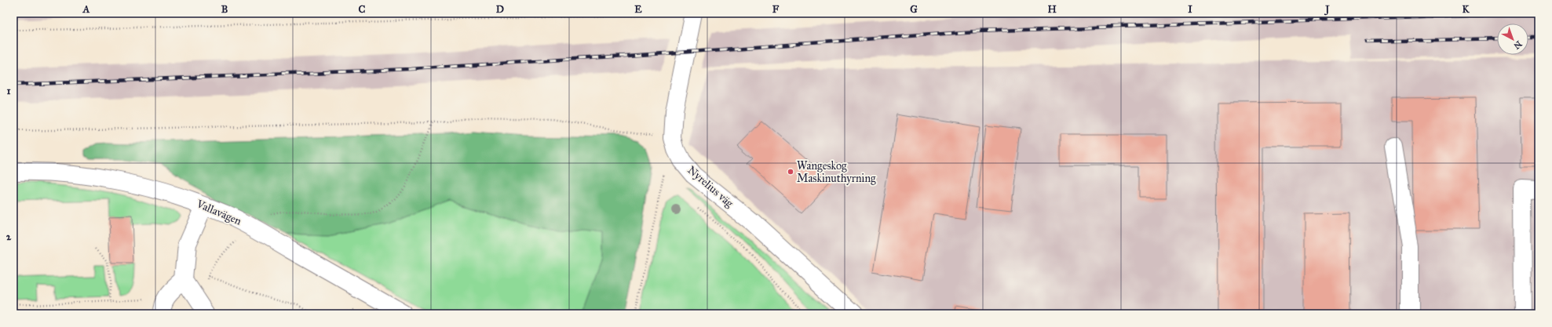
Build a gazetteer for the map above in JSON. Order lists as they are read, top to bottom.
{
  "streets": {
    "street": ["Nyrelius väg", "Vallavägen"]
  },
  "places": ["Wangeskog Maskinuthyrning"],
  "north": "bottom right",
  "grid": {
    "columns": [
      "A",
      "B",
      "C",
      "D",
      "E",
      "F",
      "G",
      "H",
      "I",
      "J",
      "K"
    ],
    "rows": ["1", "2"]
  }
}
